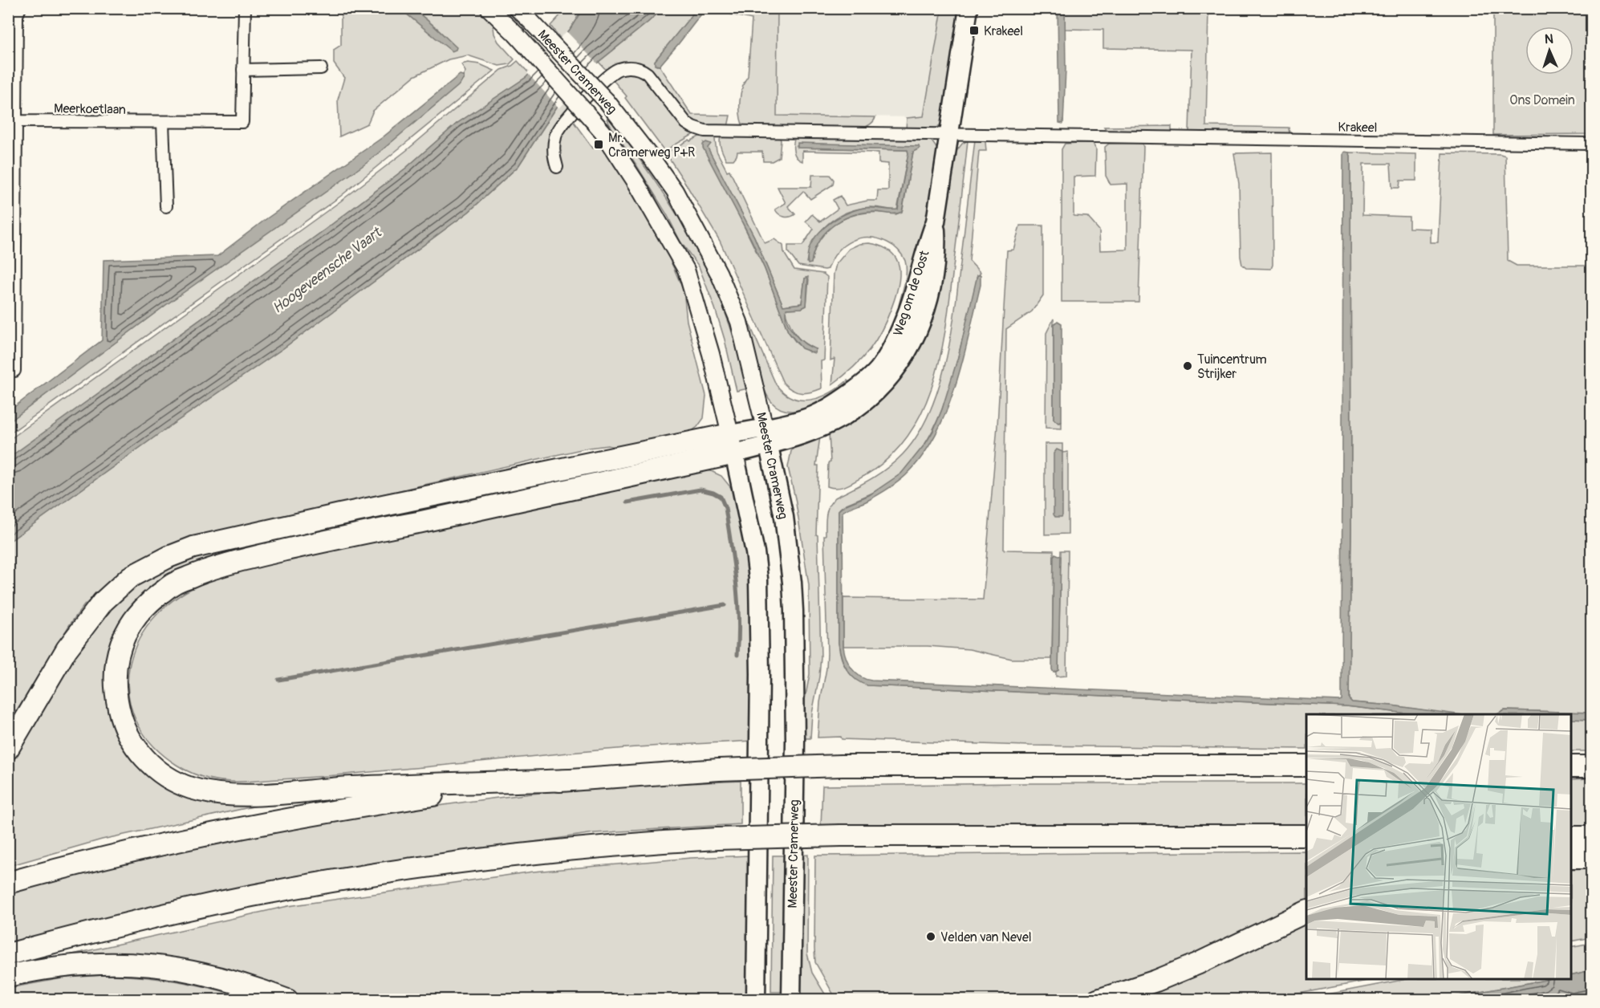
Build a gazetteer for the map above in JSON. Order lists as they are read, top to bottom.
{
  "streets": {
    "main road": ["Meester Cramerweg", "Weg om de Oost"],
    "street": ["Meerkoetlaan", "Krakeel"]
  },
  "crossings": [
    ["Meester Cramerweg", "Weg om de Oost"],
    ["Krakeel", "Weg om de Oost"]
  ],
  "water": ["Hoogeveensche Vaart"],
  "parks": ["Ons Domein"],
  "places": {
    "transit": ["Krakeel", "Mr. Cramerweg P+R"],
    "other": ["Tuincentrum Strijker", "Velden van Nevel"]
  },
  "north": "top"
}
